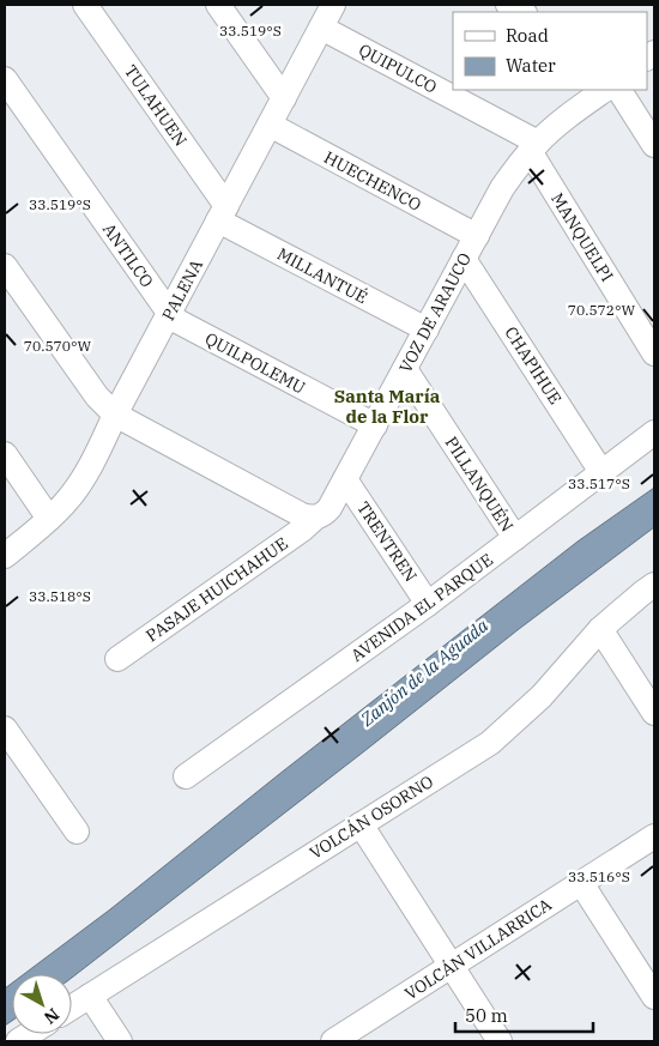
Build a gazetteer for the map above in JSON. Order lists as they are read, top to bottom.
{
  "streets": {
    "street": [
      "QUIPULCO",
      "TULAHUEN",
      "HUECHENCO",
      "MANQUELPI",
      "ANTILCO",
      "MILLANTUÉ",
      "PALENA",
      "VOZ DE ARAUCO",
      "QUILPOLEMU",
      "CHAPIHUE",
      "PILLANQUÉN",
      "TRENTREN",
      "PASAJE HUICHAHUE",
      "AVENIDA EL PARQUE",
      "VOLCÁN OSORNO",
      "VOLCÁN VILLARRICA"
    ]
  },
  "crossings": [
    ["QUIPULCO", "MANQUELPI"],
    ["QUIPULCO", "PALENA"],
    ["QUIPULCO", "VOZ DE ARAUCO"],
    ["TULAHUEN", "MILLANTUÉ"],
    ["TULAHUEN", "PALENA"],
    ["HUECHENCO", "PALENA"],
    ["HUECHENCO", "VOZ DE ARAUCO"],
    ["MANQUELPI", "VOZ DE ARAUCO"],
    ["ANTILCO", "PALENA"],
    ["ANTILCO", "QUILPOLEMU"],
    ["MILLANTUÉ", "PALENA"],
    ["MILLANTUÉ", "VOZ DE ARAUCO"],
    ["PALENA", "QUILPOLEMU"],
    ["VOZ DE ARAUCO", "QUILPOLEMU"],
    ["VOZ DE ARAUCO", "CHAPIHUE"],
    ["VOZ DE ARAUCO", "PILLANQUÉN"],
    ["VOZ DE ARAUCO", "TRENTREN"],
    ["VOZ DE ARAUCO", "PASAJE HUICHAHUE"],
    ["CHAPIHUE", "AVENIDA EL PARQUE"],
    ["PILLANQUÉN", "AVENIDA EL PARQUE"],
    ["TRENTREN", "AVENIDA EL PARQUE"]
  ],
  "districts": ["Santa María de la Flor"],
  "water": ["Zanjón de la Aguada"],
  "legend": ["Road", "Water"],
  "scale_bar": "50 m",
  "north": "bottom right",
  "coordinates": [
    "33.519°S",
    "70.572°W",
    "70.570°W",
    "33.517°S",
    "33.518°S",
    "33.516°S"
  ]
}
